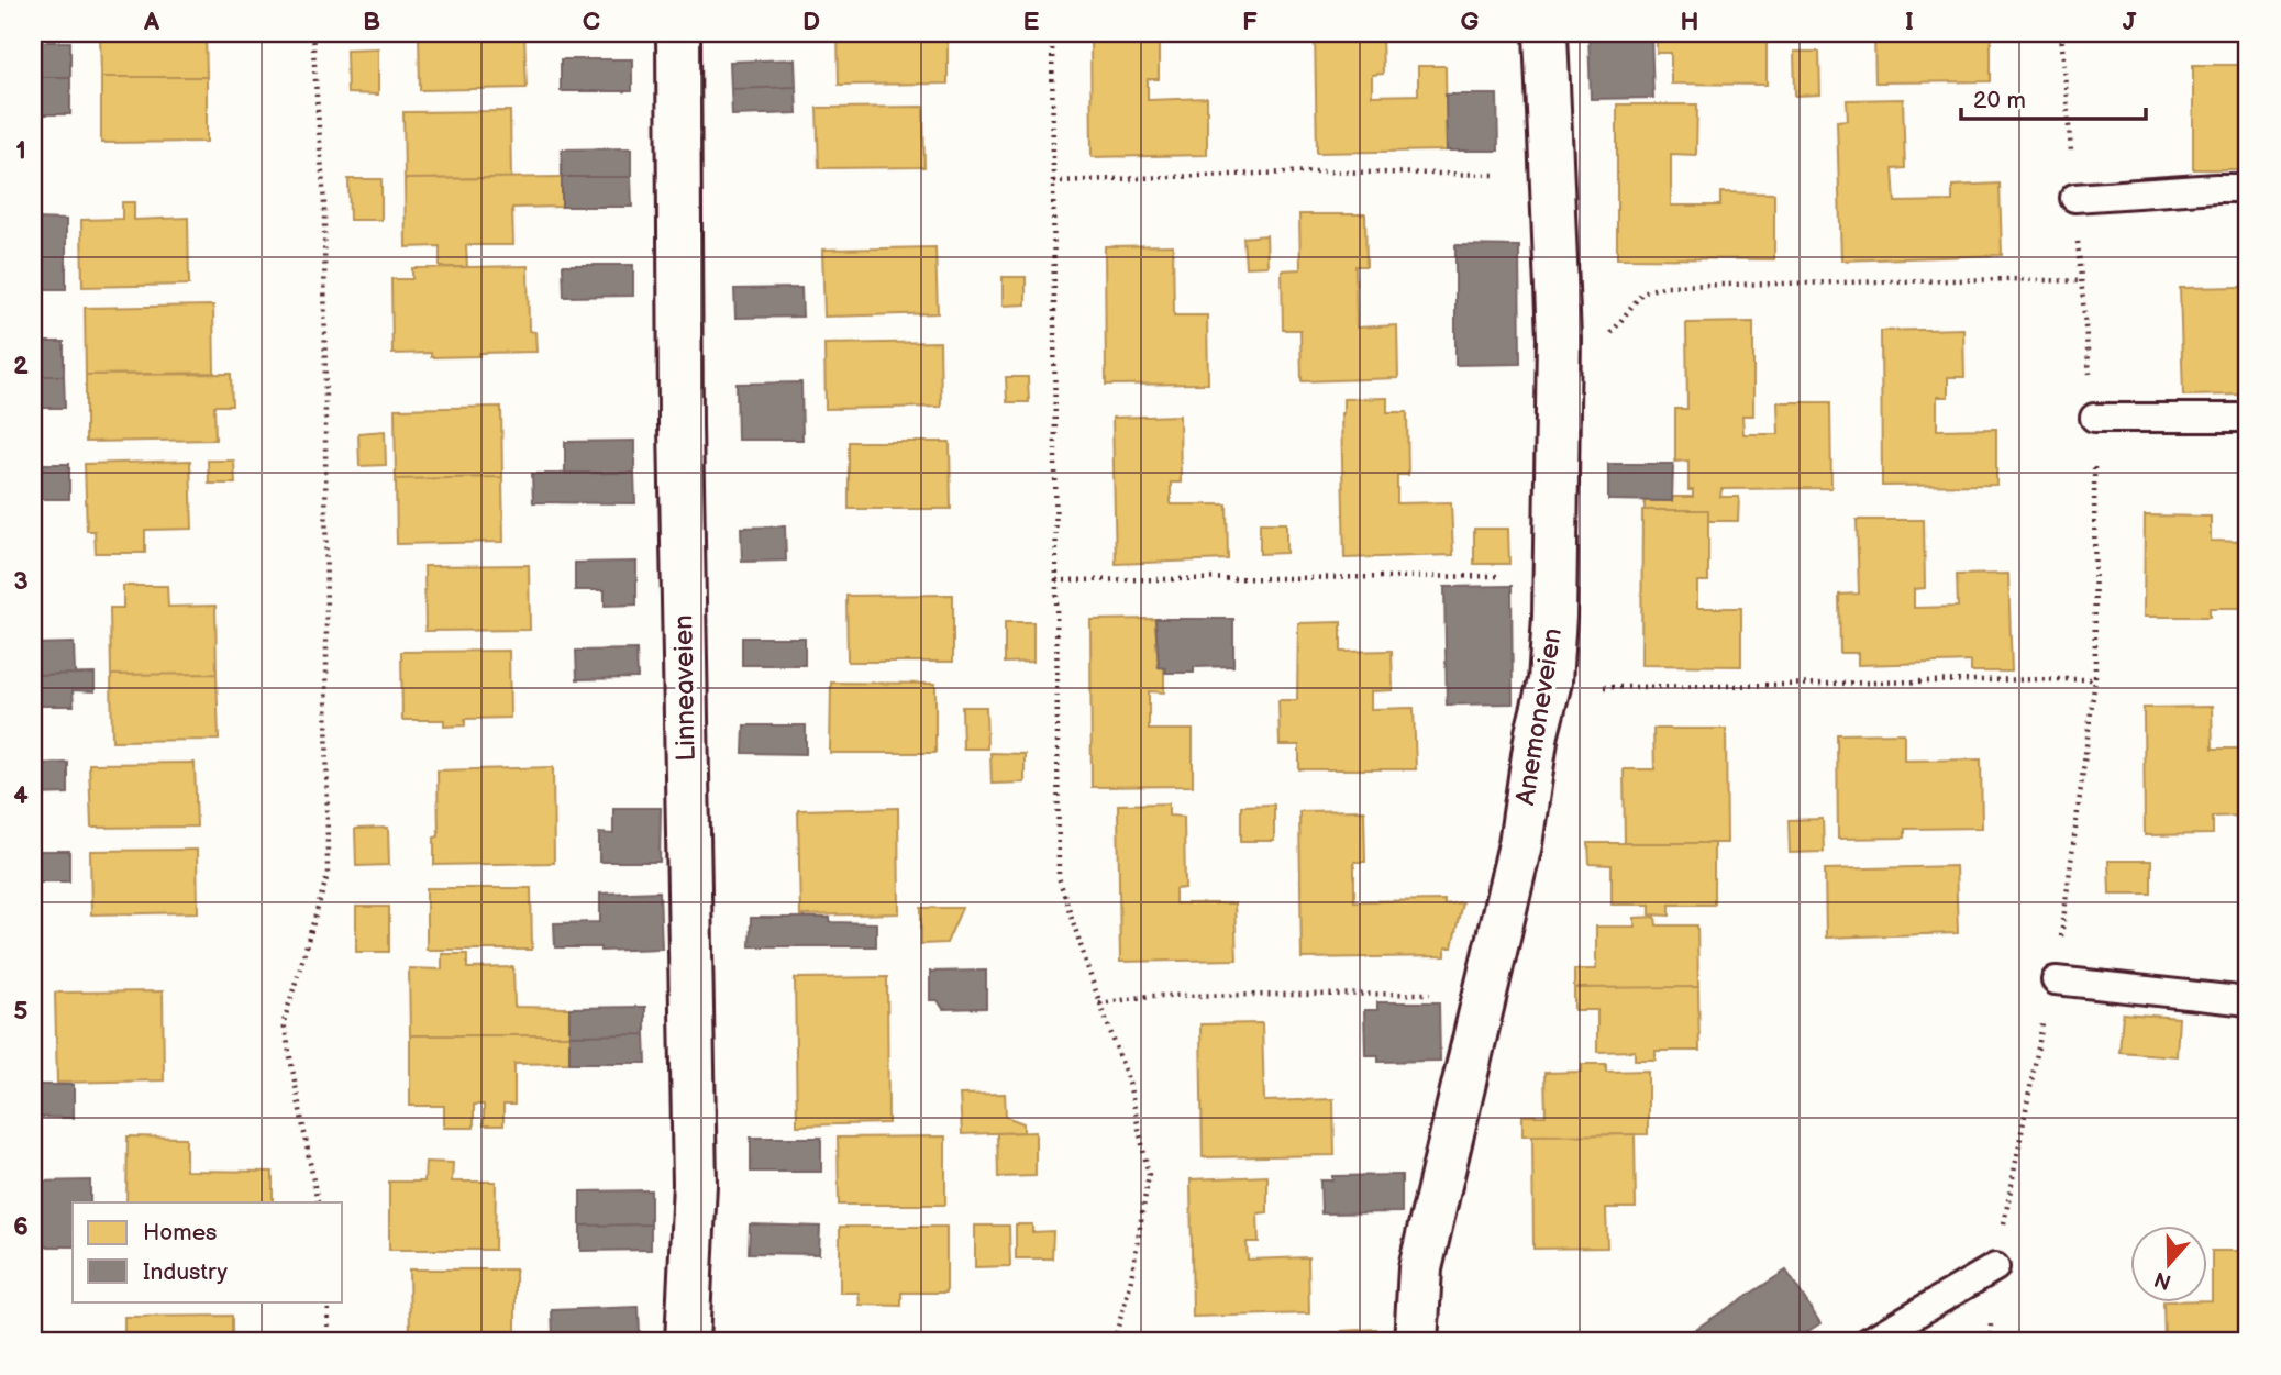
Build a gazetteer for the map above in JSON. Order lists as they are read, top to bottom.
{
  "streets": {
    "street": ["Linneaveien", "Anemoneveien"]
  },
  "legend": ["Homes", "Industry"],
  "scale_bar": "20 m",
  "north": "bottom",
  "grid": {
    "columns": [
      "A",
      "B",
      "C",
      "D",
      "E",
      "F",
      "G",
      "H",
      "I",
      "J"
    ],
    "rows": [
      "1",
      "2",
      "3",
      "4",
      "5",
      "6"
    ]
  }
}
